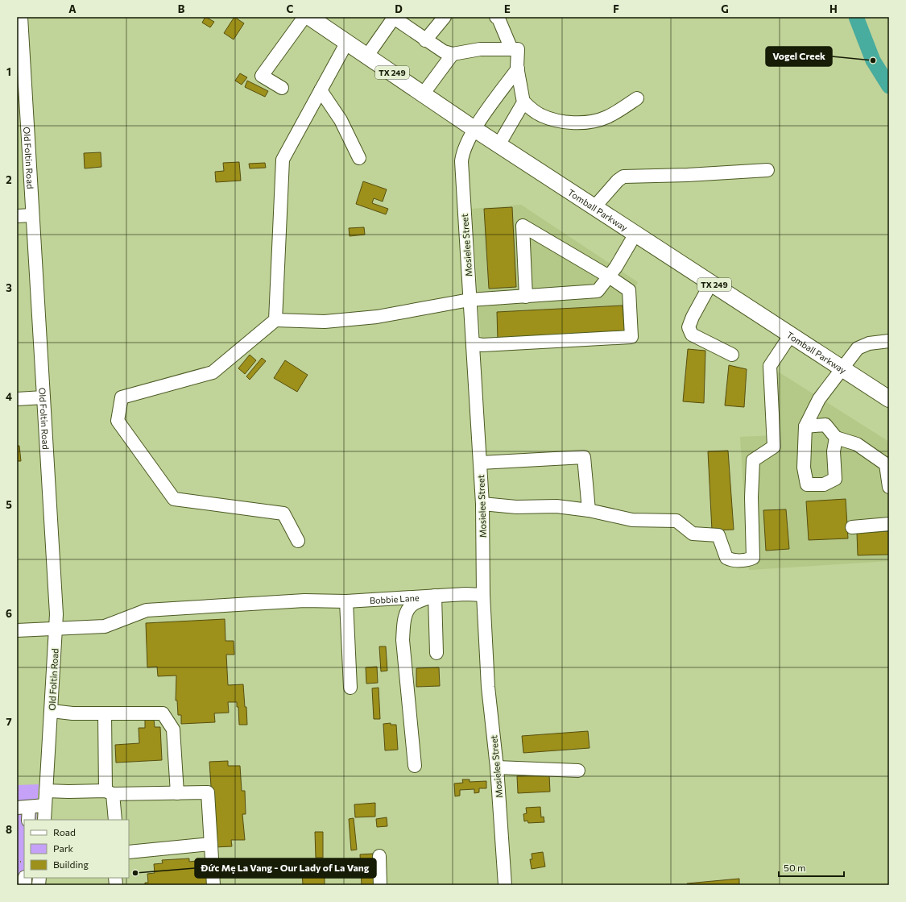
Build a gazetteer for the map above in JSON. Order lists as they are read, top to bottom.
{
  "streets": {
    "main road": ["TX 249", "Tomball Parkway"],
    "street": ["Old Foltin Road", "Mosielee Street", "Bobbie Lane"]
  },
  "crossings": [
    ["Old Foltin Road", "Bobbie Lane"],
    ["Tomball Parkway", "Mosielee Street"],
    ["Mosielee Street", "Bobbie Lane"]
  ],
  "places": ["Vogel Creek", "Đức Mẹ La Vang - Our Lady of La Vang"],
  "legend": ["Road", "Park", "Building"],
  "scale_bar": "50 m",
  "grid": {
    "columns": [
      "A",
      "B",
      "C",
      "D",
      "E",
      "F",
      "G",
      "H"
    ],
    "rows": [
      "1",
      "2",
      "3",
      "4",
      "5",
      "6",
      "7",
      "8"
    ]
  }
}
